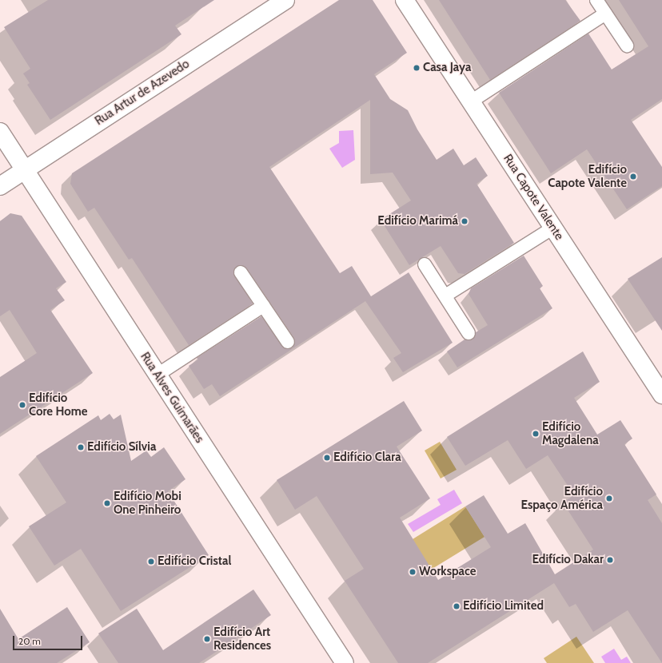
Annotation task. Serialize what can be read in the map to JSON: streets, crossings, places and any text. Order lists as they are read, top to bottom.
{
  "streets": {
    "street": ["Rua Artur de Azevedo", "Rua Capote Valente", "Rua Alves Guimarães"]
  },
  "crossings": [
    ["Rua Artur de Azevedo", "Rua Alves Guimarães"]
  ],
  "places": [
    "Casa Jaya",
    "Edifício Capote Valente",
    "Edifício Marimá",
    "Edifício Core Home",
    "Edifício Magdalena",
    "Edifício Sílvia",
    "Edifício Clara",
    "Edifício Espaço América",
    "Edifício Mobi One Pinheiro",
    "Edifício Dakar",
    "Edifício Cristal",
    "Workspace",
    "Edifício Limited",
    "Edifício Art Residences"
  ],
  "scale_bar": "20 m"
}
